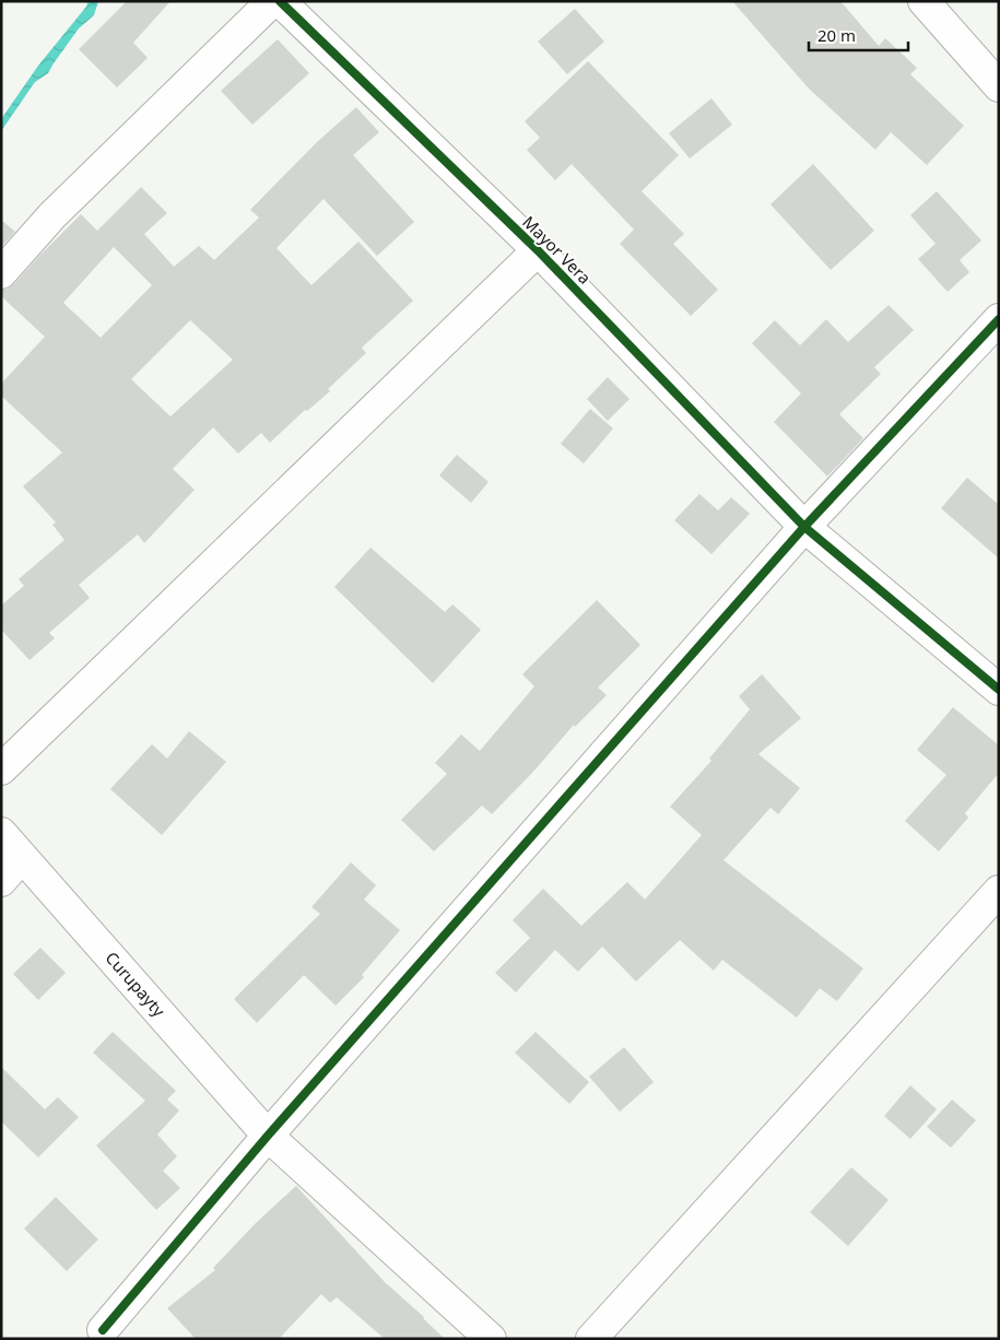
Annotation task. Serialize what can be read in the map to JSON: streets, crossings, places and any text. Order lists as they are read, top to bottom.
{
  "streets": {
    "street": ["Mayor Vera", "Curupayty"]
  },
  "scale_bar": "20 m"
}
